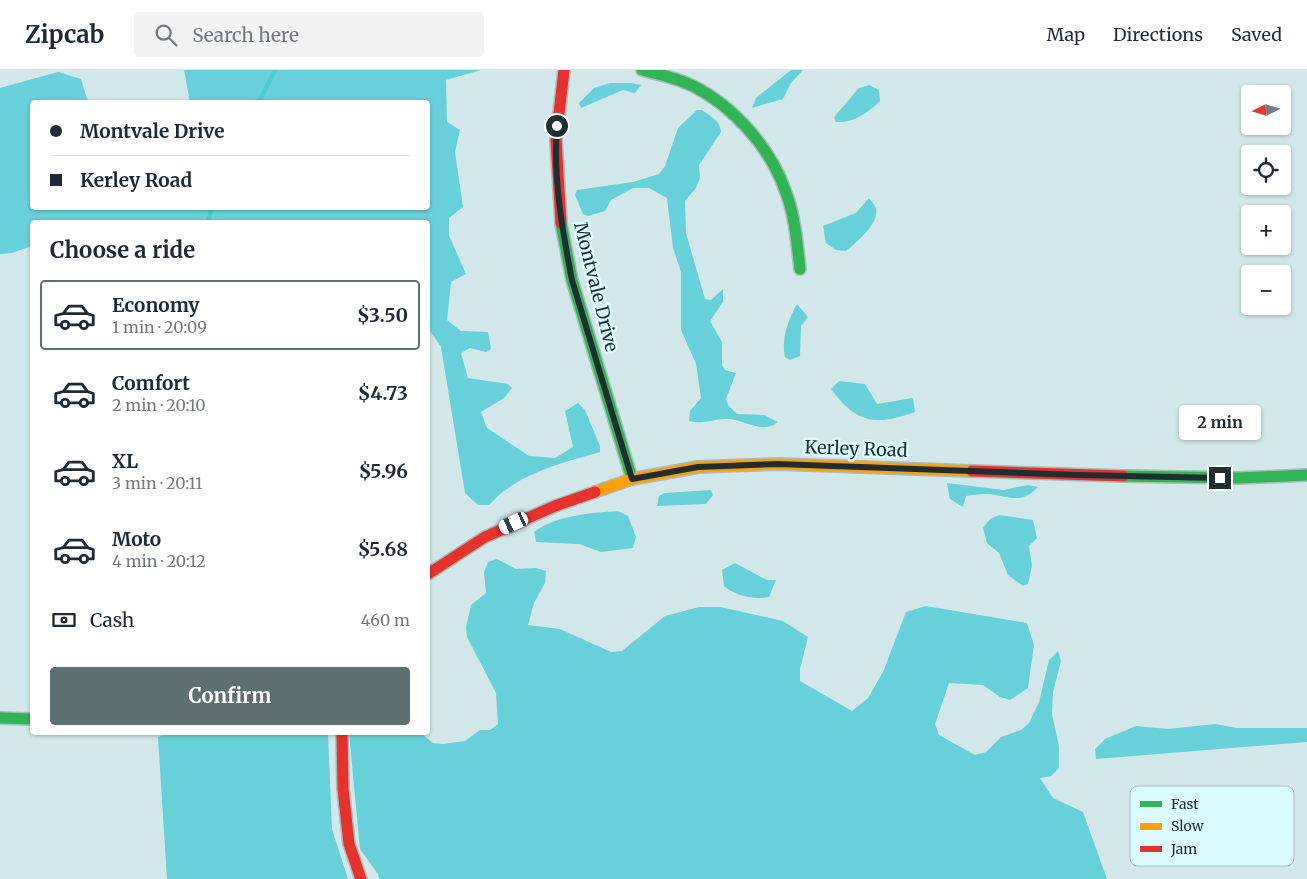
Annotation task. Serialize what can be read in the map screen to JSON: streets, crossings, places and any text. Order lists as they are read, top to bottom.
{
  "streets": {
    "street": ["Montvale Drive", "Kerley Road"]
  },
  "crossings": [
    ["Montvale Drive", "Kerley Road"]
  ],
  "legend": ["Fast", "Slow", "Jam"],
  "north": "left",
  "page": {
    "header": "Zipcab",
    "search": "Search here",
    "nav": ["Map", "Directions", "Saved"],
    "map_buttons": ["+", "−"],
    "banner": ["Montvale Drive", "Kerley Road"],
    "heading": "Choose a ride",
    "list": [
      {
        "name": "Economy",
        "note": "1 min · 20:09",
        "value": "$3.50"
      },
      {
        "name": "Comfort",
        "note": "2 min · 20:10",
        "value": "$4.73"
      },
      {
        "name": "XL",
        "note": "3 min · 20:11",
        "value": "$5.96"
      },
      {
        "name": "Moto",
        "note": "4 min · 20:12",
        "value": "$5.68"
      }
    ],
    "bubble": "2 min",
    "pay": ["Cash", "460 m"],
    "buttons": "Confirm"
  }
}
